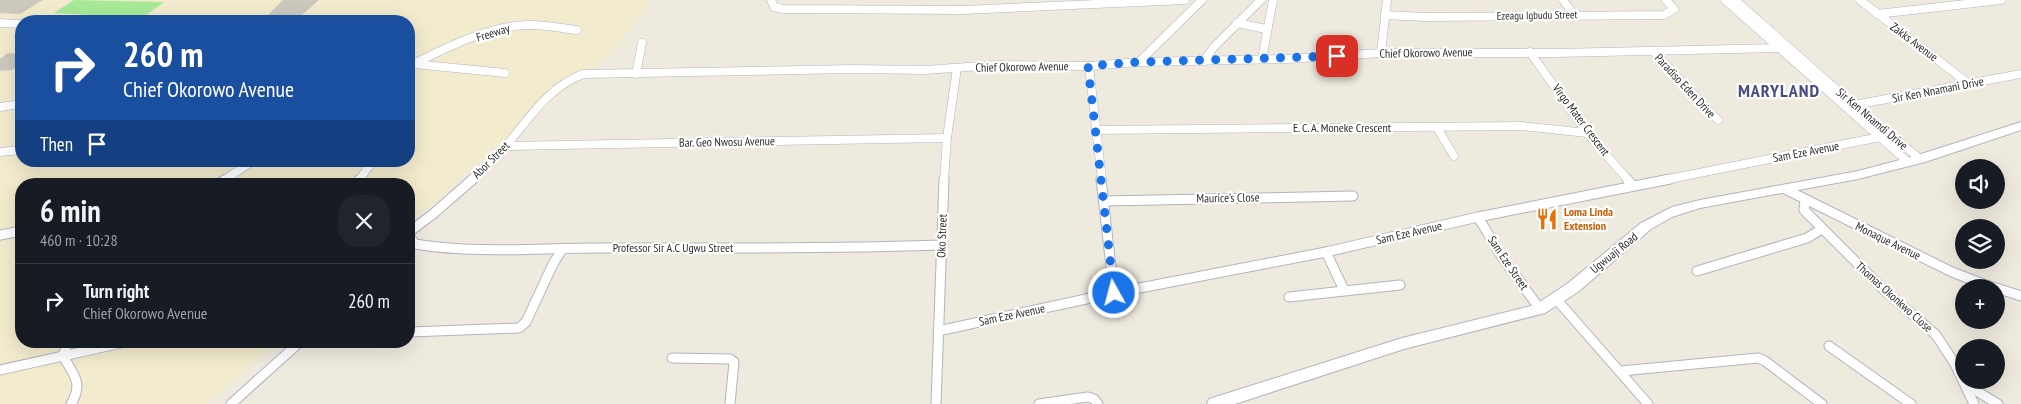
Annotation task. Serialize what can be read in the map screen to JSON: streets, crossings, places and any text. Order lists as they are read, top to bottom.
{
  "streets": {
    "main road": ["Ugwuaji Road"],
    "street": [
      "Ezeagu Igbudu Street",
      "Freeway",
      "Zakks Avenue",
      "Chief Okorowo Avenue",
      "Paradiso Eden Drive",
      "Sir Ken Nnamani Drive",
      "Sir Ken Nnamdi Drive",
      "Virgo Mater Crescent",
      "E. C. A. Moneke Crescent",
      "Bar. Geo Nwosu Avenue",
      "Sam Eze Avenue",
      "Abor Street",
      "Maurice's Close",
      "Oko Street",
      "Monaque Avenue",
      "Professor Sir A.C Ugwu Street",
      "Sam Eze Street",
      "Thomas Okonkwo Close"
    ]
  },
  "crossings": [
    ["Zakks Avenue", "Sir Ken Nnamani Drive"],
    ["Chief Okorowo Avenue", "Paradiso Eden Drive"],
    ["Chief Okorowo Avenue", "Sir Ken Nnamdi Drive"],
    ["Chief Okorowo Avenue", "Virgo Mater Crescent"],
    ["Chief Okorowo Avenue", "Abor Street"],
    ["Chief Okorowo Avenue", "Oko Street"],
    ["Sir Ken Nnamani Drive", "Sir Ken Nnamdi Drive"],
    ["Sir Ken Nnamdi Drive", "Sam Eze Avenue"],
    ["Sir Ken Nnamdi Drive", "Ugwuaji Road"],
    ["Virgo Mater Crescent", "E. C. A. Moneke Crescent"],
    ["Virgo Mater Crescent", "Sam Eze Avenue"],
    ["Bar. Geo Nwosu Avenue", "Abor Street"],
    ["Bar. Geo Nwosu Avenue", "Oko Street"],
    ["Sam Eze Avenue", "Oko Street"],
    ["Sam Eze Avenue", "Sam Eze Street"],
    ["Oko Street", "Professor Sir A.C Ugwu Street"],
    ["Monaque Avenue", "Ugwuaji Road"],
    ["Monaque Avenue", "Thomas Okonkwo Close"],
    ["Ugwuaji Road", "Sam Eze Street"]
  ],
  "districts": ["MARYLAND"],
  "places": {
    "restaurant": ["Loma Linda Extension"]
  },
  "page": {
    "turn": ["260 m", "Chief Okorowo Avenue"],
    "then": "Then",
    "map_buttons": ["+", "−"],
    "heading": ["6 min", "460 m · 10:28"],
    "list": [
      {
        "name": "Turn right",
        "note": "Chief Okorowo Avenue",
        "value": "260 m"
      }
    ]
  }
}
